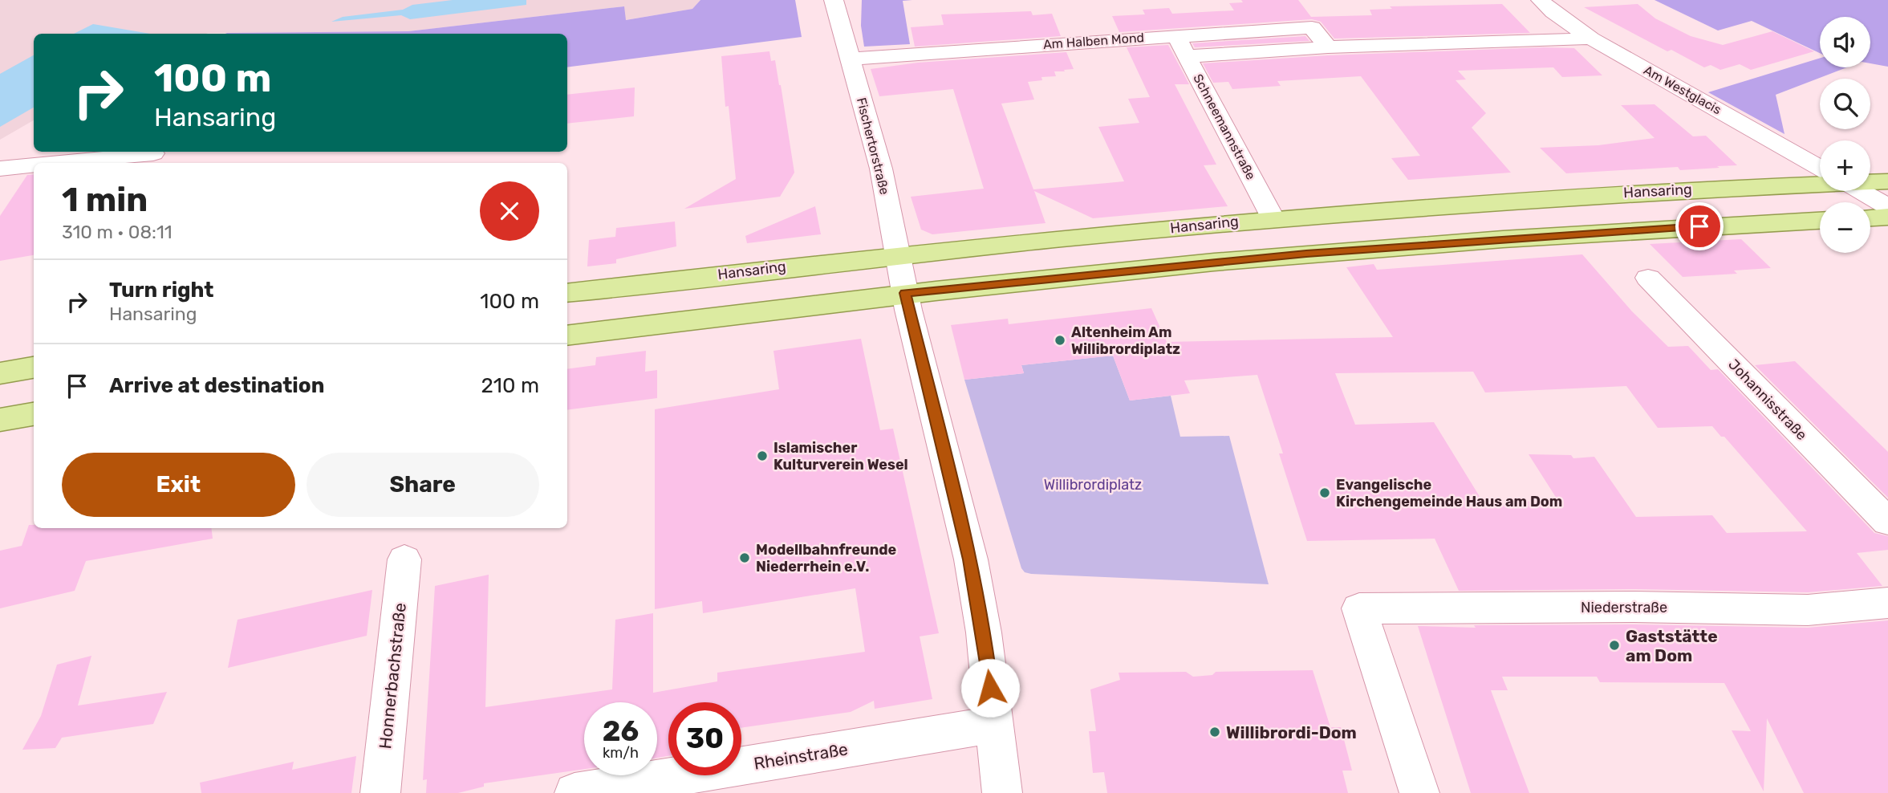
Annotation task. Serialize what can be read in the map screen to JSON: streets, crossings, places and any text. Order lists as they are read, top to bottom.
{
  "streets": {
    "main road": ["Hansaring"],
    "street": [
      "Am Halben Mond",
      "Am Westglacis",
      "Schneemannstraße",
      "Fischertorstraße",
      "Johannisstraße",
      "Niederstraße",
      "Honnerbachstraße",
      "Rheinstraße"
    ]
  },
  "crossings": [
    ["Am Halben Mond", "Schneemannstraße"],
    ["Am Halben Mond", "Fischertorstraße"],
    ["Schneemannstraße", "Hansaring"],
    ["Fischertorstraße", "Hansaring"],
    ["Fischertorstraße", "Rheinstraße"]
  ],
  "parks": ["Willibrordiplatz"],
  "places": [
    "Altenheim Am Willibrordiplatz",
    "Islamischer Kulturverein Wesel",
    "Evangelische Kirchengemeinde Haus am Dom",
    "Modellbahnfreunde Niederrhein e.V.",
    "Gaststätte am Dom",
    "Willibrordi-Dom"
  ],
  "page": {
    "map_buttons": ["+", "−"],
    "turn": ["100 m", "Hansaring"],
    "heading": ["1 min", "310 m · 08:11"],
    "list": [
      {
        "name": "Turn right",
        "note": "Hansaring",
        "value": "100 m"
      },
      {
        "name": "Arrive at destination",
        "value": "210 m"
      }
    ],
    "buttons": ["Exit", "Share"],
    "speed": "26 km/h",
    "limit": "30"
  }
}
